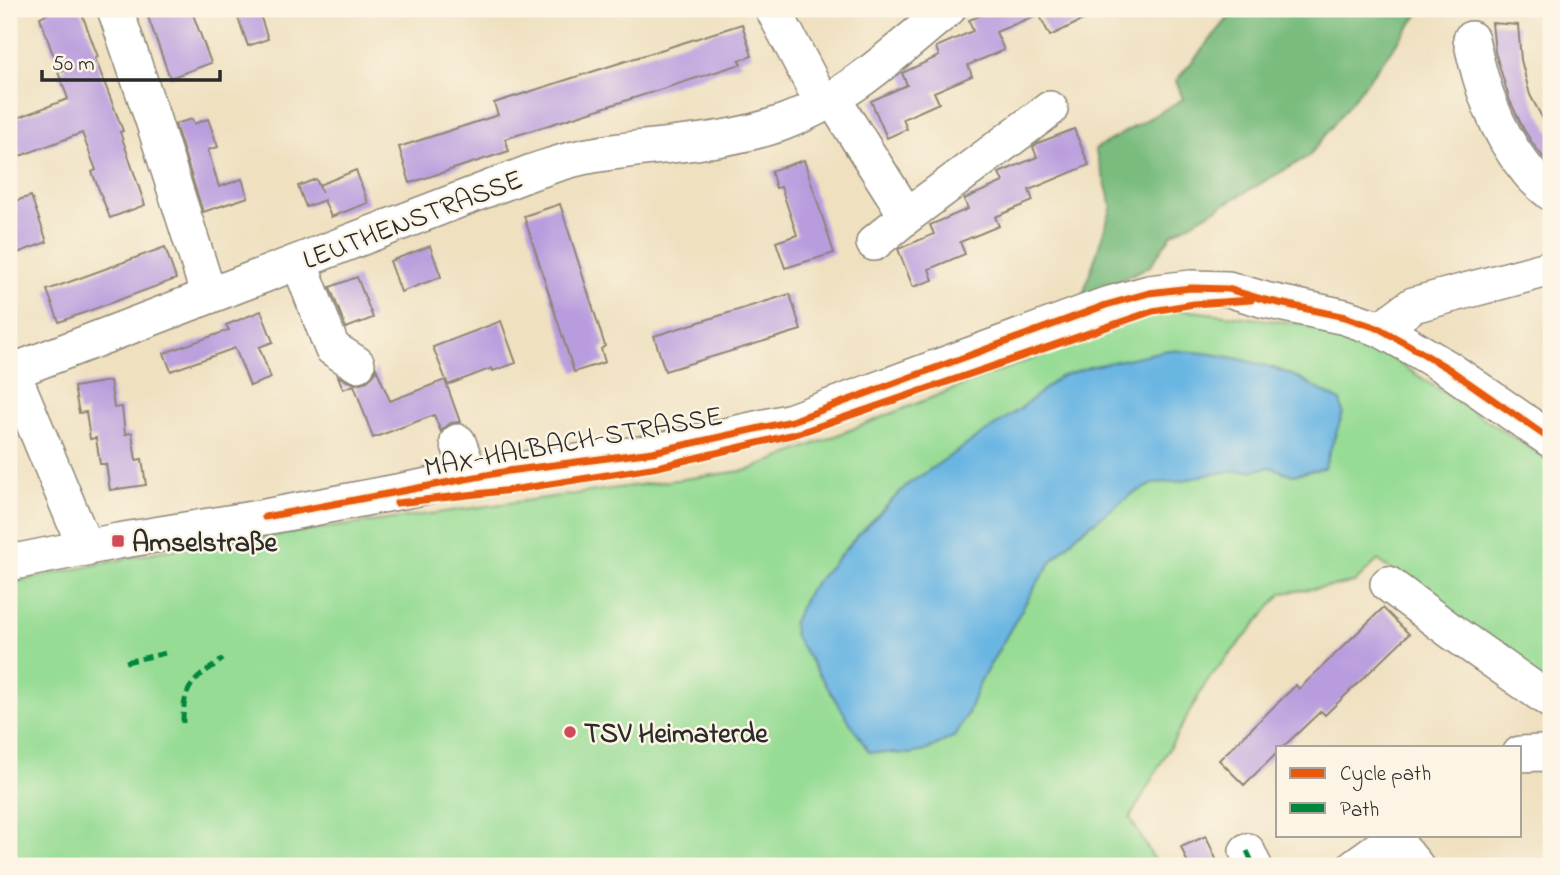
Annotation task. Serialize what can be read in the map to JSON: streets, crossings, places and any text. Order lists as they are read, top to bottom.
{
  "streets": {
    "street": ["LEUTHENSTRASSE", "MAX-HALBACH-STRASSE"]
  },
  "places": {
    "transit": ["Amselstraße"],
    "other": ["TSV Heimaterde"]
  },
  "legend": ["Cycle path", "Path"],
  "scale_bar": "50 m"
}
